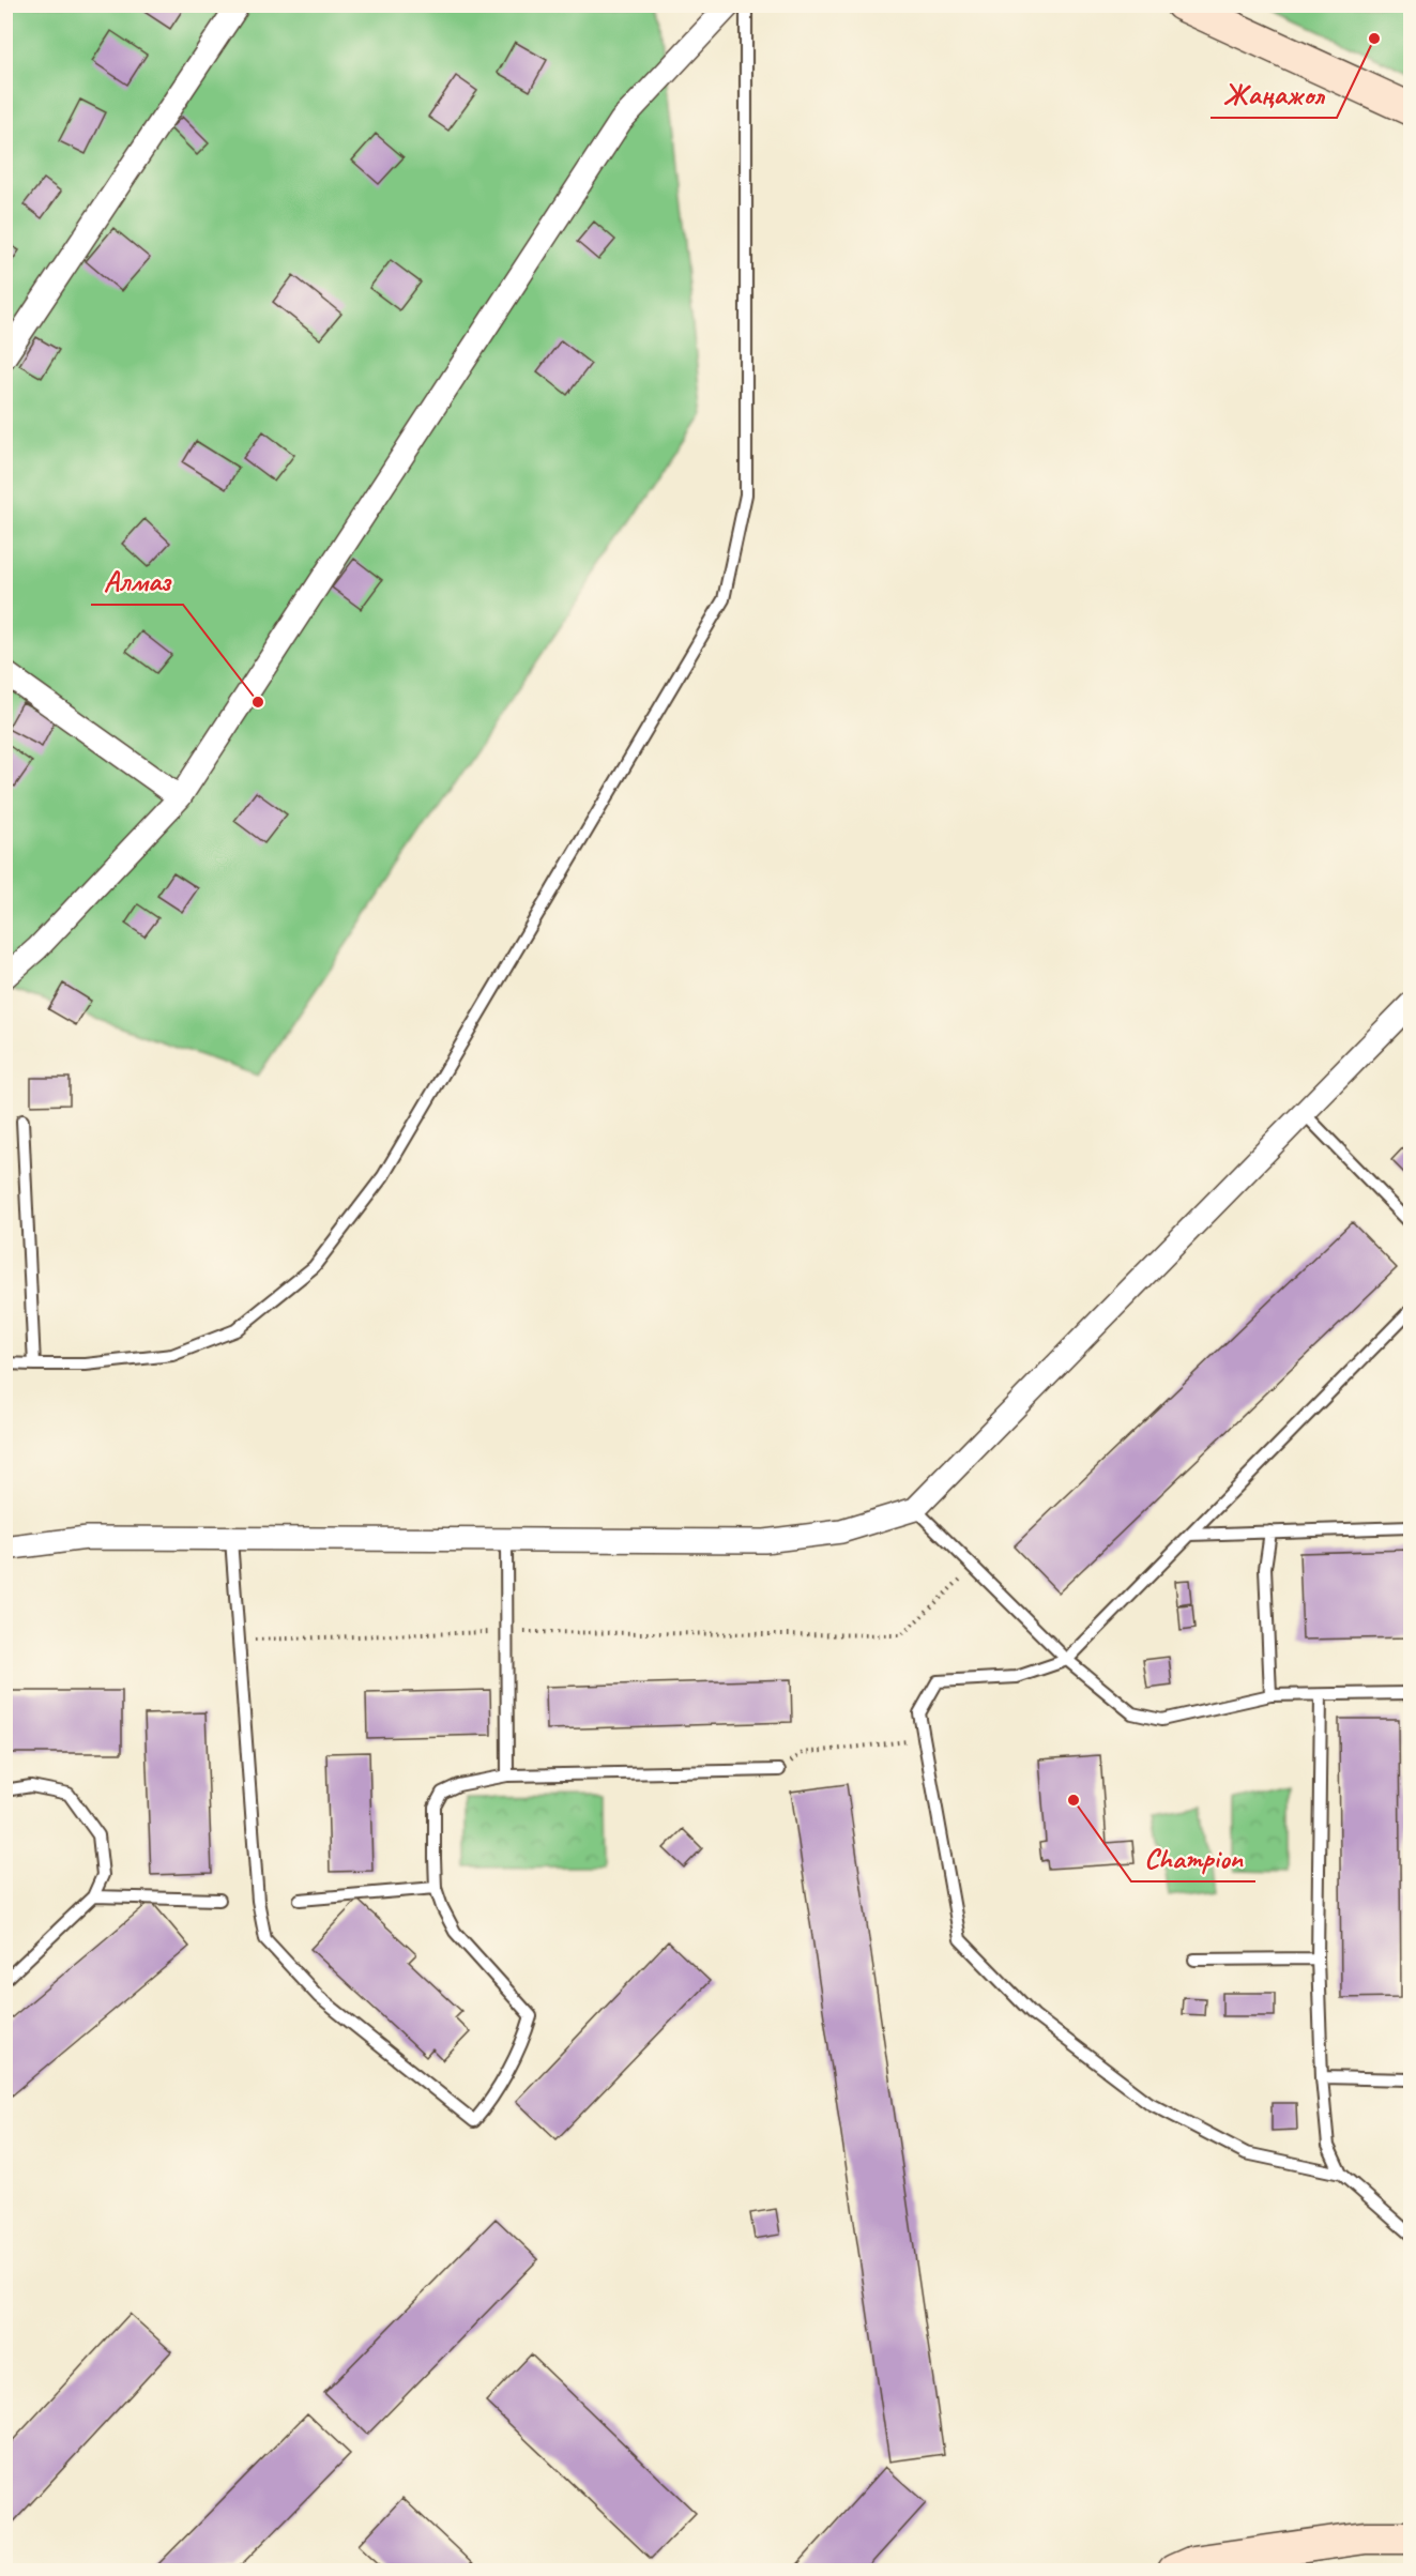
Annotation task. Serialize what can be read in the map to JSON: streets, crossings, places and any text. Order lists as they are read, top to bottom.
{
  "places": ["Жаңажол", "Алмаз", "Champion"]
}
